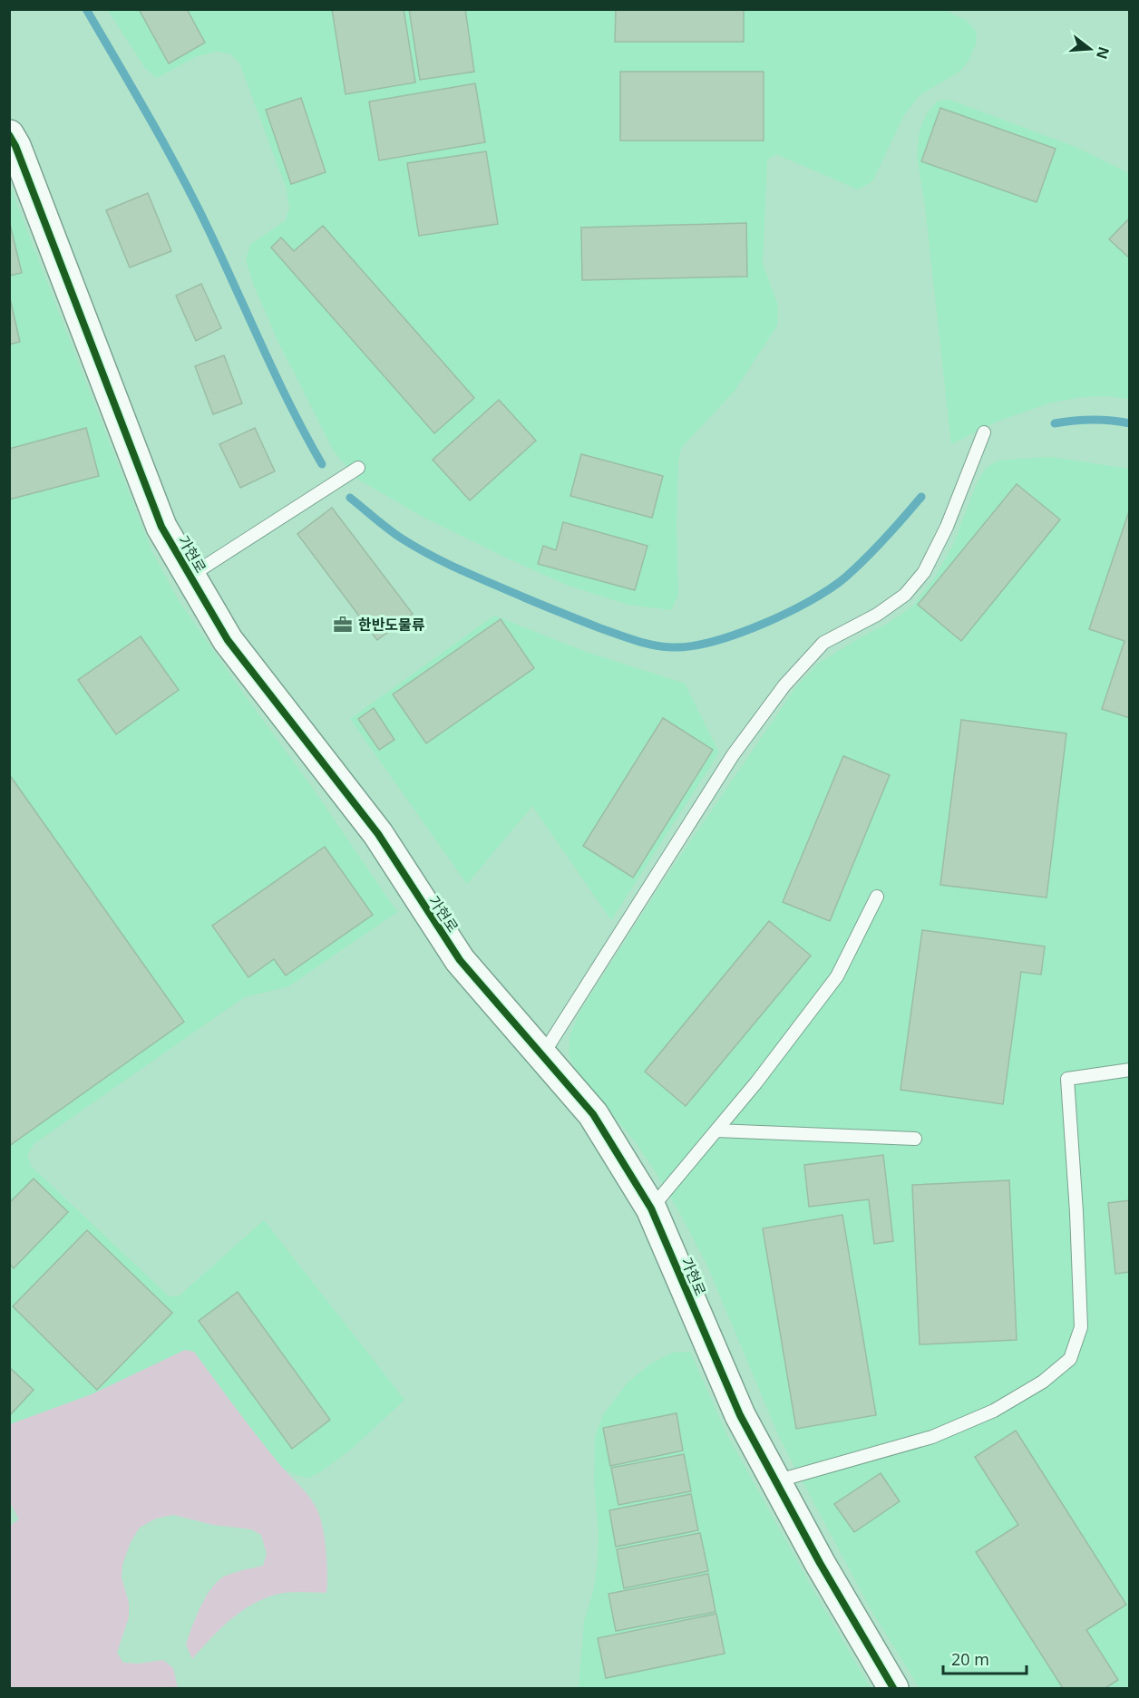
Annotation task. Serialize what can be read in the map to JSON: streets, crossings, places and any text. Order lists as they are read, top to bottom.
{
  "streets": {
    "street": ["가현로"]
  },
  "places": {
    "office": ["한반도물류"]
  },
  "scale_bar": "20 m",
  "north": "right"
}
